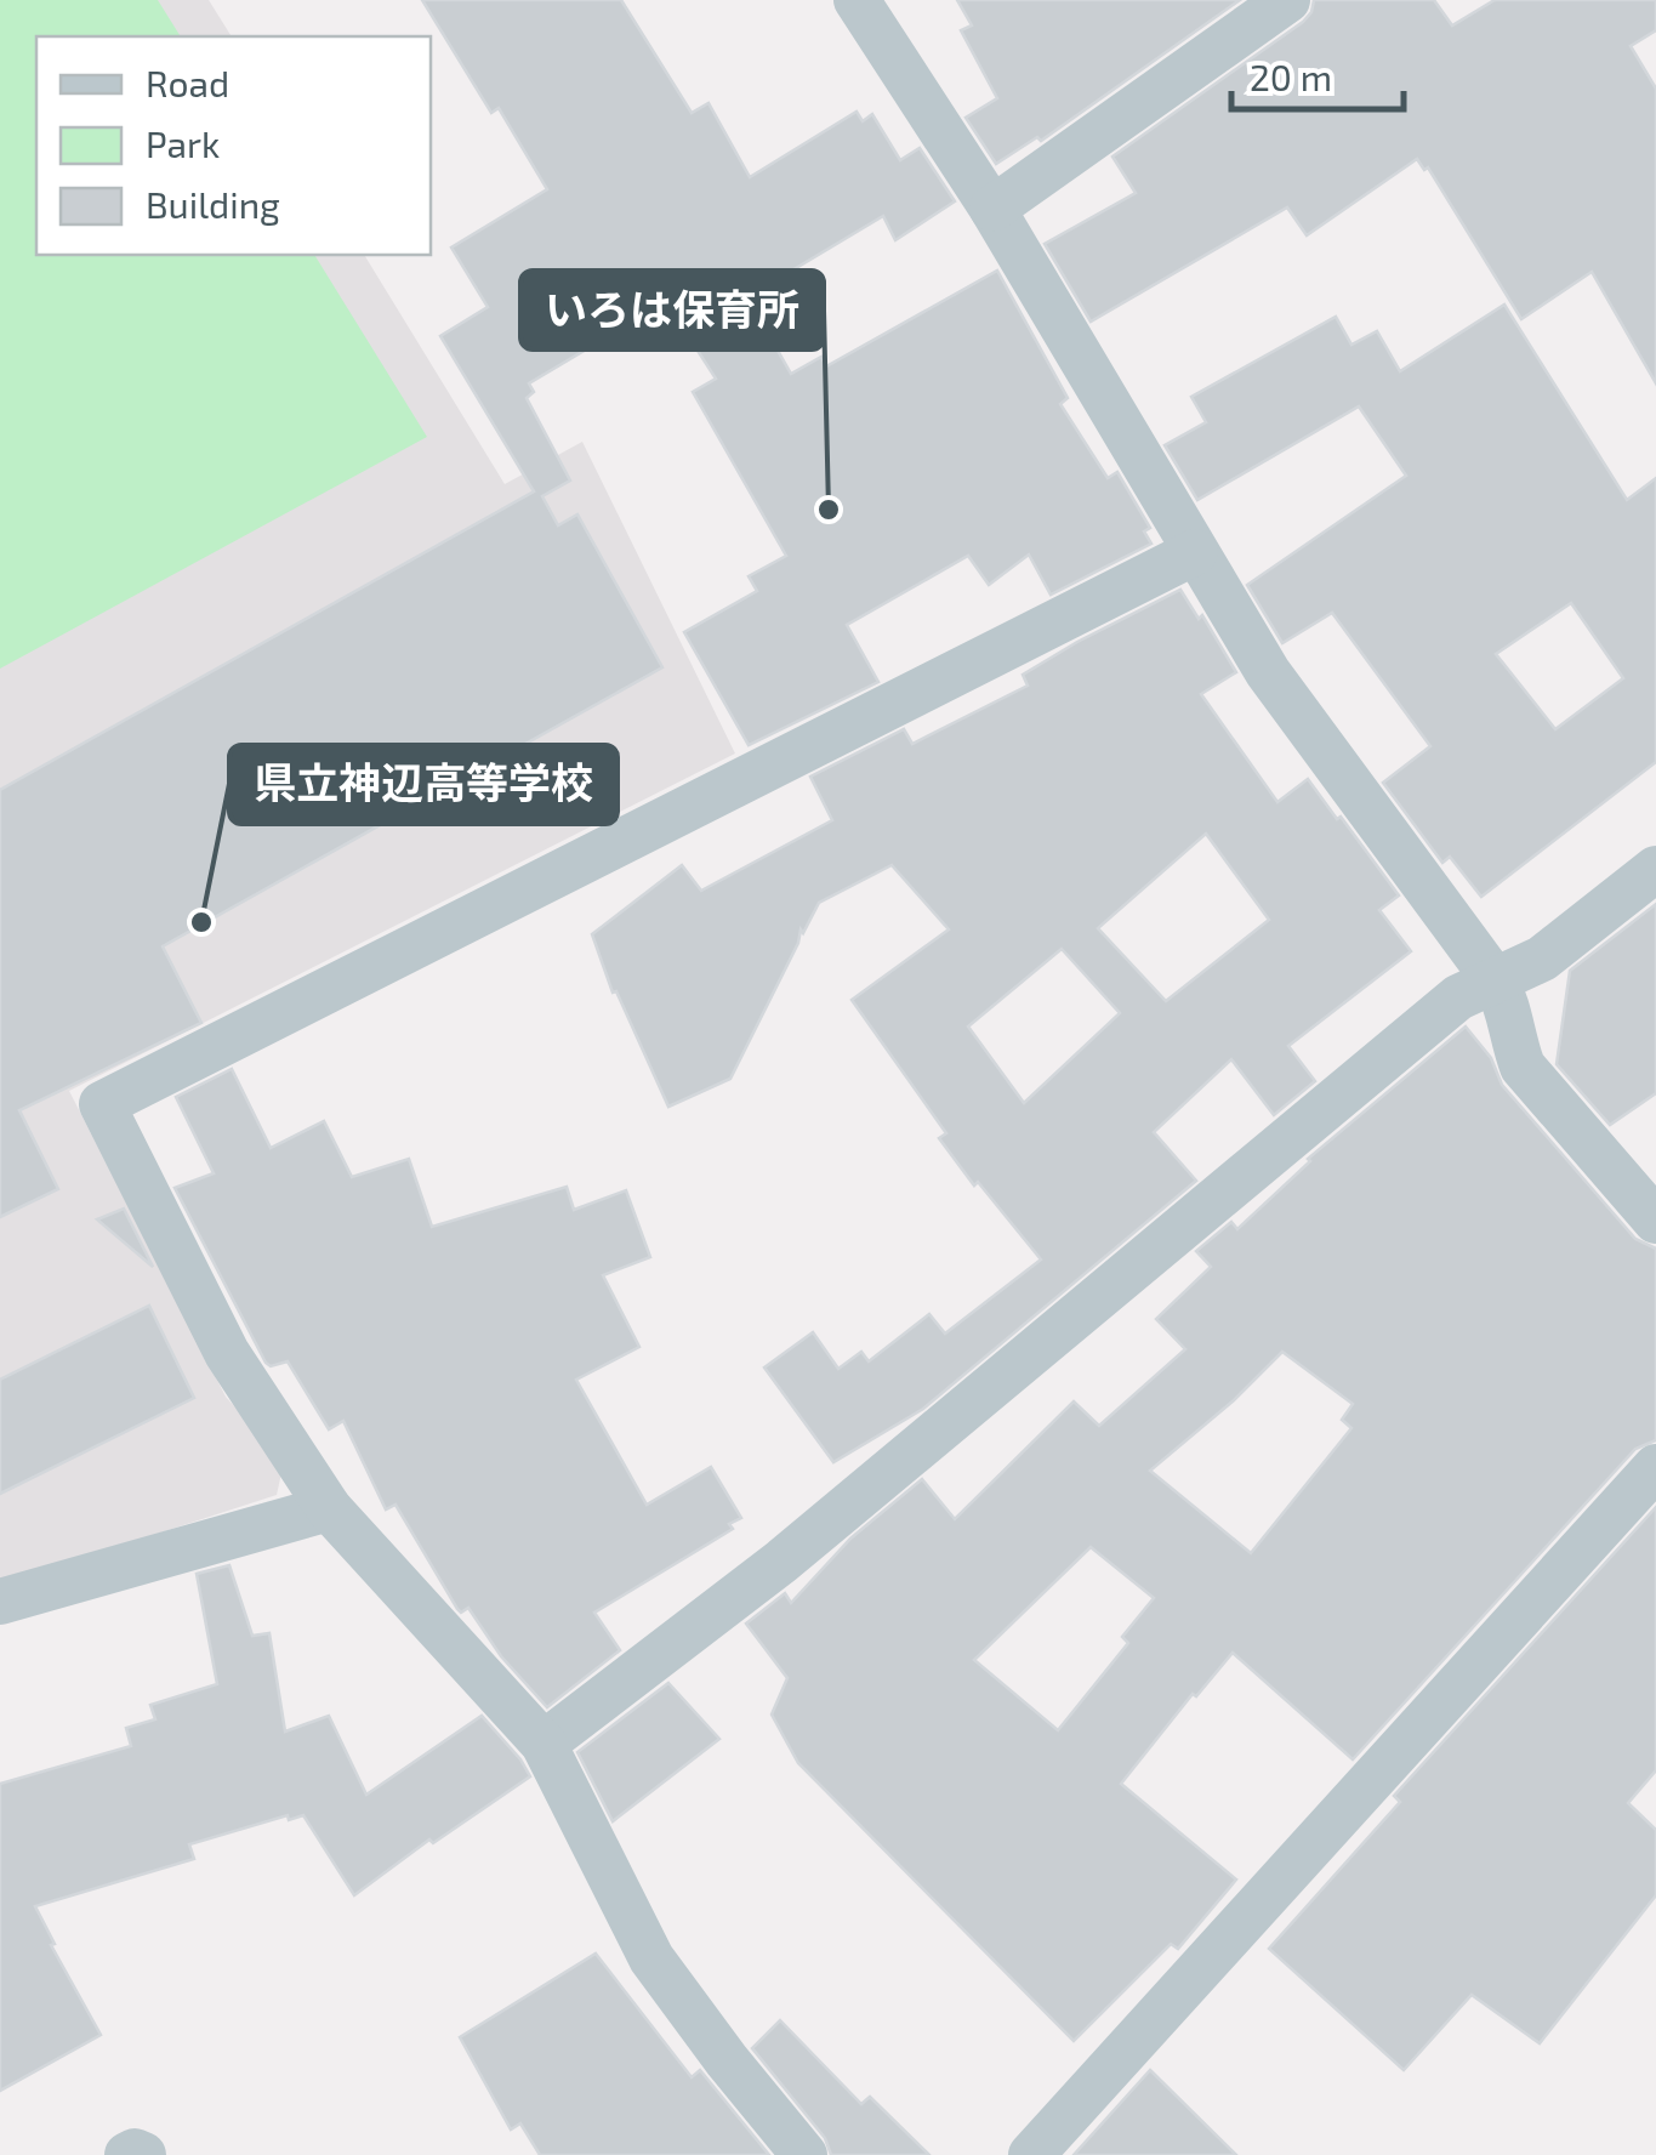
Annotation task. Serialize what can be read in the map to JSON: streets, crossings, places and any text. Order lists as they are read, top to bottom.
{
  "places": ["いろは保育所", "県立神辺高等学校"],
  "legend": ["Road", "Park", "Building"],
  "scale_bar": "20 m"
}
